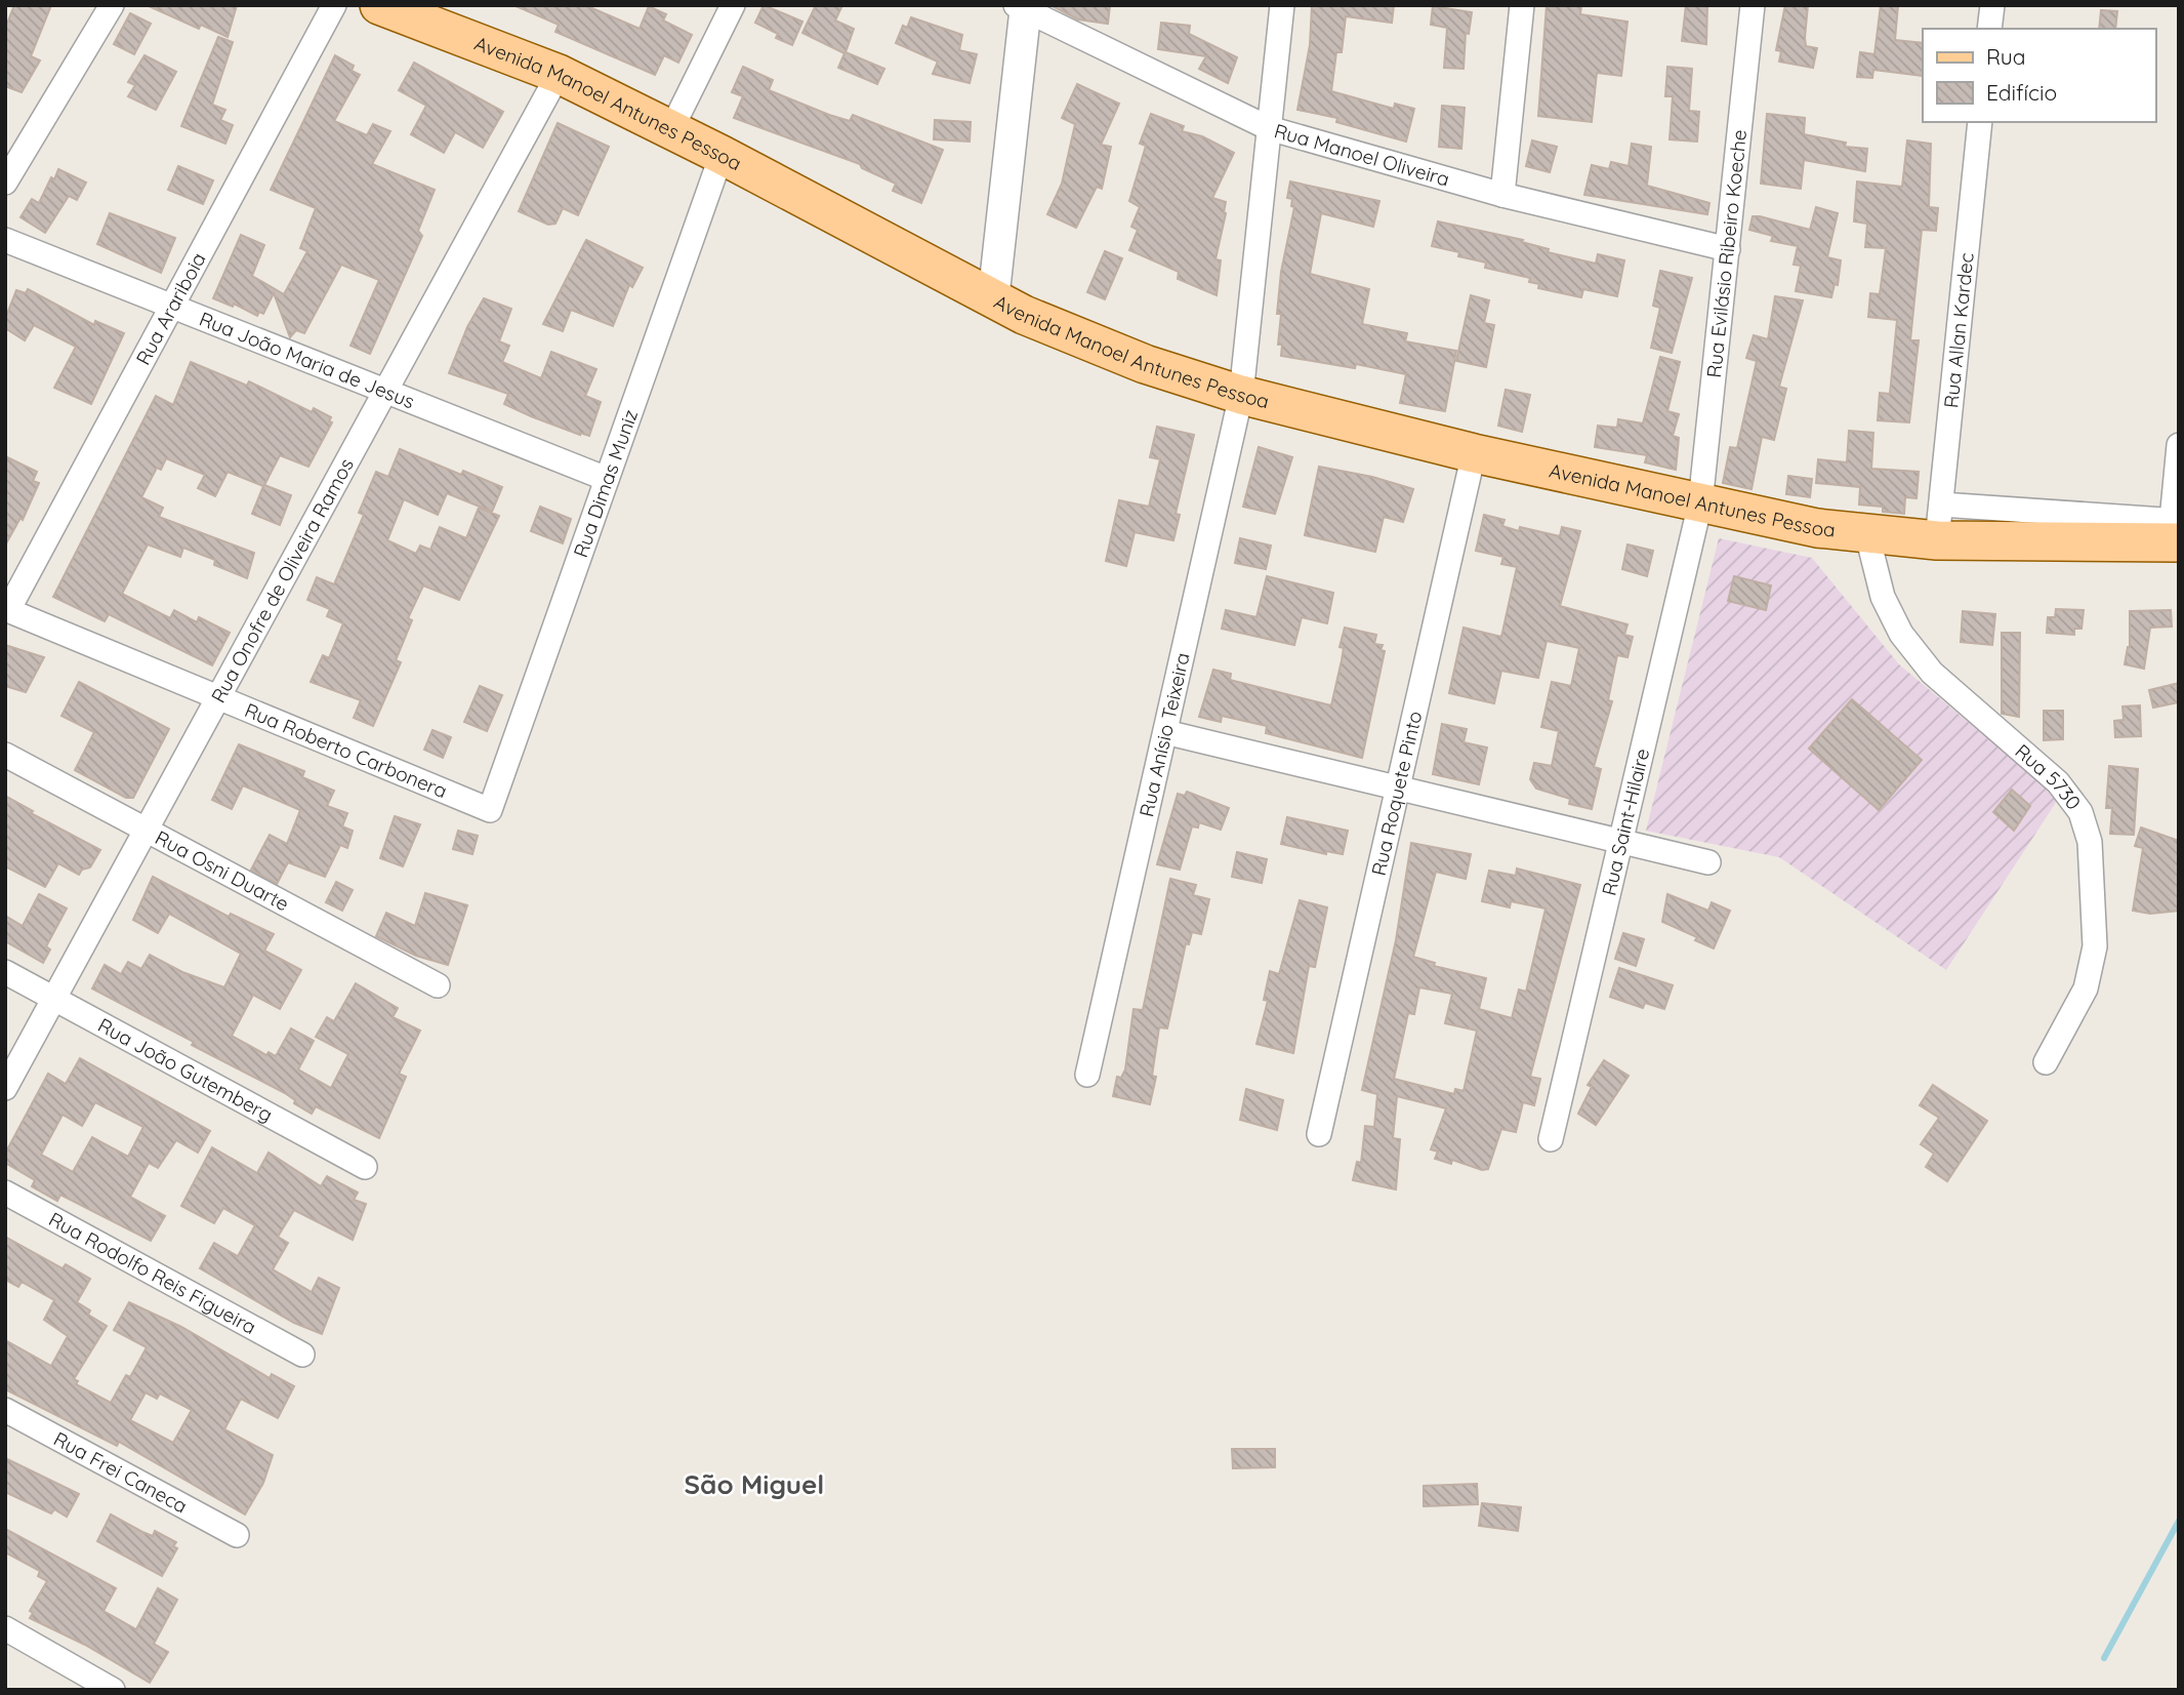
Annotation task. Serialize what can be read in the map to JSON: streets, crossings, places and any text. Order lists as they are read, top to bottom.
{
  "streets": {
    "main road": ["Avenida Manoel Antunes Pessoa"],
    "street": [
      "Rua Manoel Oliveira",
      "Rua Evilásio Ribeiro Koeche",
      "Rua Arariboia",
      "Rua Allan Kardec",
      "Rua João Maria de Jesus",
      "Rua Dimas Muniz",
      "Rua Onofre de Oliveira Ramos",
      "Rua Anísio Teixeira",
      "Rua Roberto Carbonera",
      "Rua 5730",
      "Rua Roquete Pinto",
      "Rua Saint-Hilaire",
      "Rua Osni Duarte",
      "Rua João Gutemberg",
      "Rua Rodolfo Reis Figueira",
      "Rua Frei Caneca"
    ]
  },
  "crossings": [
    ["Avenida Manoel Antunes Pessoa", "Rua Evilásio Ribeiro Koeche"],
    ["Avenida Manoel Antunes Pessoa", "Rua Allan Kardec"],
    ["Avenida Manoel Antunes Pessoa", "Rua Dimas Muniz"],
    ["Avenida Manoel Antunes Pessoa", "Rua Onofre de Oliveira Ramos"],
    ["Avenida Manoel Antunes Pessoa", "Rua Anísio Teixeira"],
    ["Avenida Manoel Antunes Pessoa", "Rua 5730"],
    ["Avenida Manoel Antunes Pessoa", "Rua Roquete Pinto"],
    ["Avenida Manoel Antunes Pessoa", "Rua Saint-Hilaire"],
    ["Rua Manoel Oliveira", "Rua Evilásio Ribeiro Koeche"],
    ["Rua Manoel Oliveira", "Rua Anísio Teixeira"],
    ["Rua Evilásio Ribeiro Koeche", "Rua Saint-Hilaire"],
    ["Rua Arariboia", "Rua João Maria de Jesus"],
    ["Rua Arariboia", "Rua Roberto Carbonera"],
    ["Rua João Maria de Jesus", "Rua Dimas Muniz"],
    ["Rua João Maria de Jesus", "Rua Onofre de Oliveira Ramos"],
    ["Rua Dimas Muniz", "Rua Roberto Carbonera"],
    ["Rua Onofre de Oliveira Ramos", "Rua Roberto Carbonera"],
    ["Rua Onofre de Oliveira Ramos", "Rua Osni Duarte"],
    ["Rua Onofre de Oliveira Ramos", "Rua João Gutemberg"]
  ],
  "districts": ["São Miguel"],
  "legend": ["Rua", "Edifício"]
}
